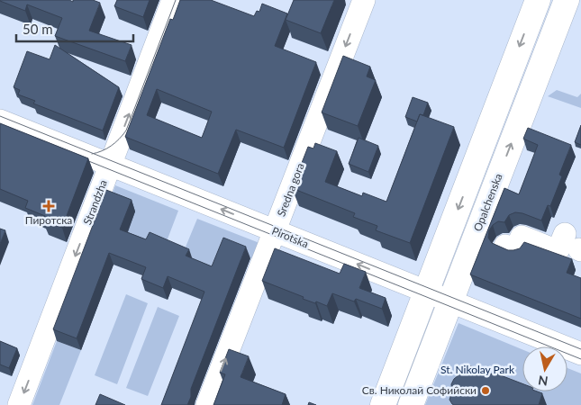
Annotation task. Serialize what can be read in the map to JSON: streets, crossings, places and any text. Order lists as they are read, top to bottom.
{
  "streets": {
    "main road": ["Opalchenska"],
    "street": ["Sredna gora", "Strandzha", "Pirotska"]
  },
  "crossings": [
    ["Sredna gora", "Pirotska"],
    ["Strandzha", "Pirotska"],
    ["Opalchenska", "Pirotska"]
  ],
  "one_way": ["Pirotska"],
  "parks": ["St. Nikolay Park"],
  "places": {
    "health": ["Пиротска"],
    "other": ["Св. Николай Софийски"]
  },
  "scale_bar": "50 m",
  "north": "bottom"
}
